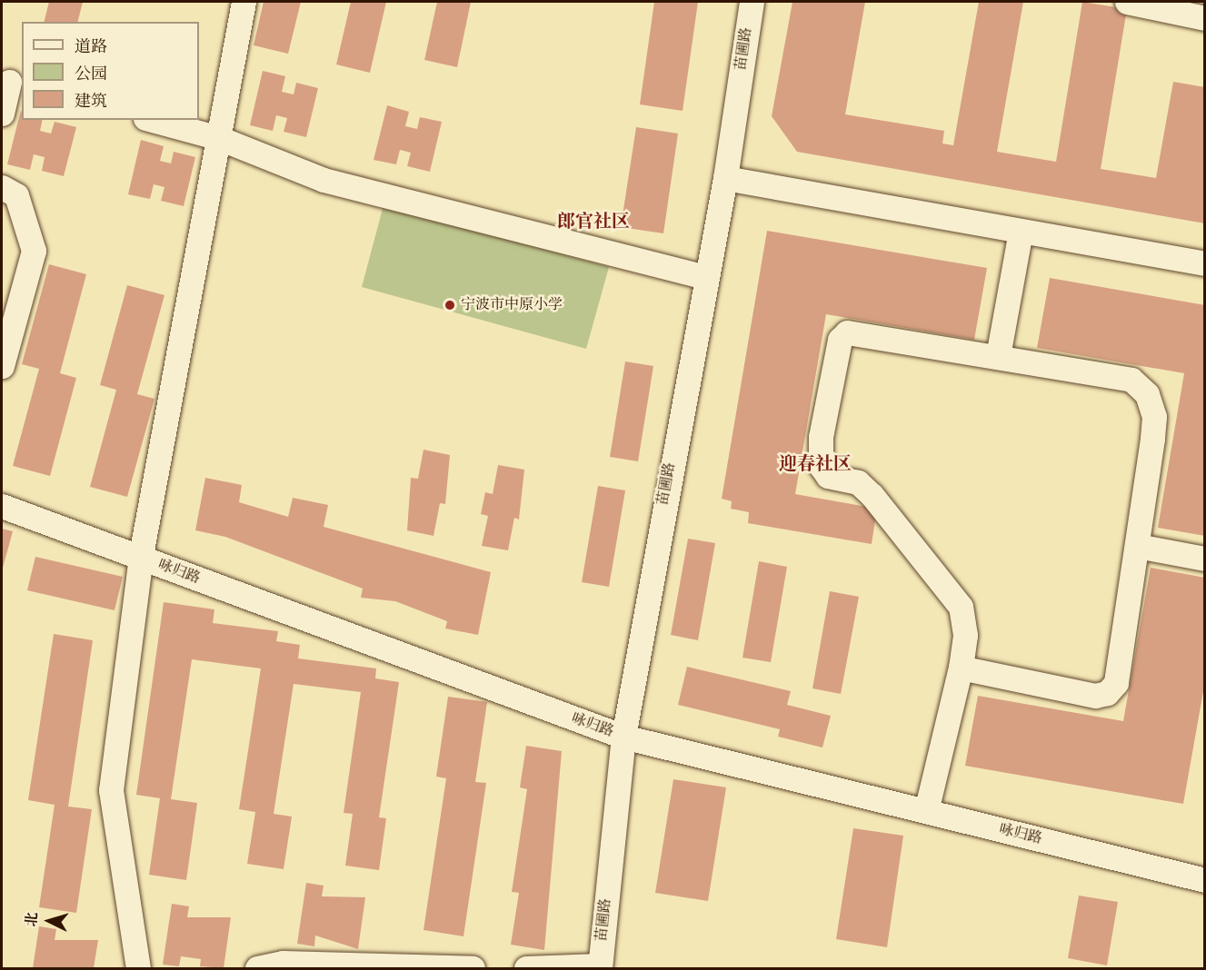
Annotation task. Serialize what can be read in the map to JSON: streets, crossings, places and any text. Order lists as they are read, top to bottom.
{
  "streets": {
    "street": ["苗圃路", "咏归路"]
  },
  "crossings": [
    ["苗圃路", "咏归路"]
  ],
  "districts": ["郎官社区", "迎春社区"],
  "places": ["宁波市中原小学"],
  "legend": ["道路", "公园", "建筑"],
  "north": "left"
}
